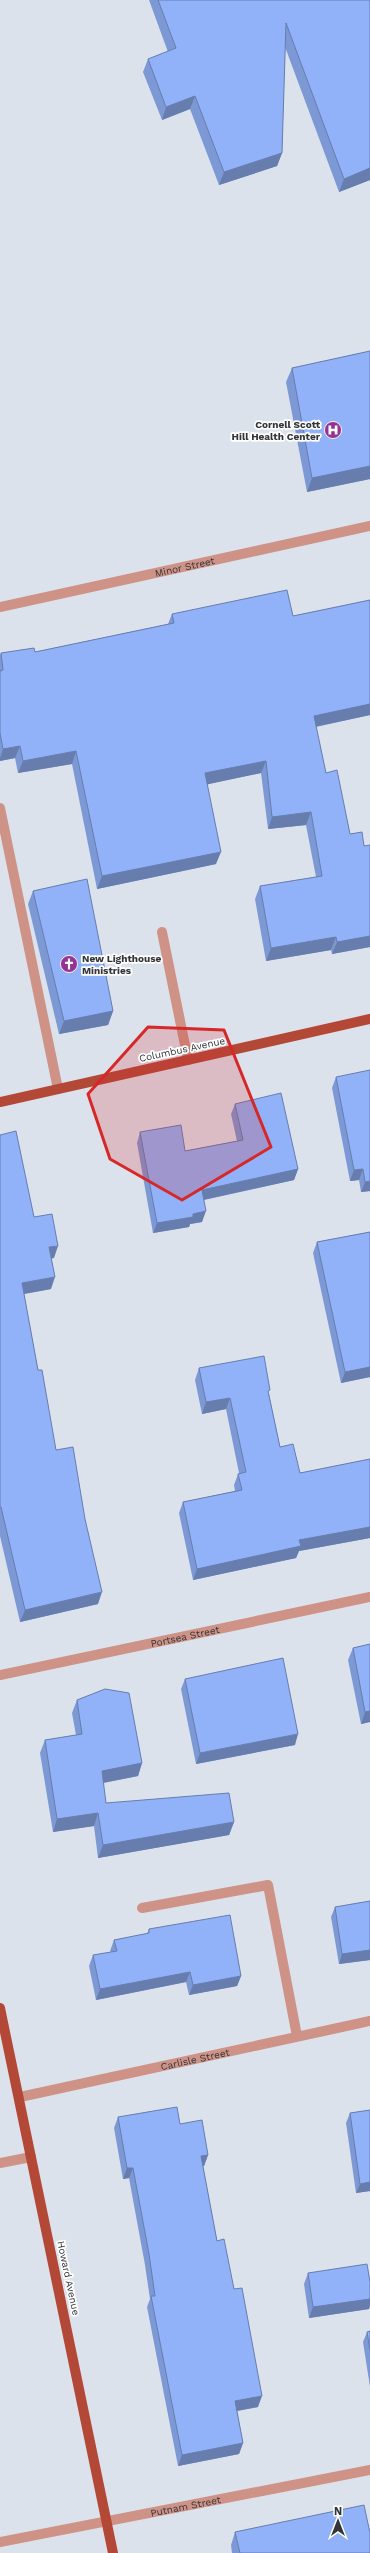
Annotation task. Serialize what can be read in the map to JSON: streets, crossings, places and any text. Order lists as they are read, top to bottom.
{
  "streets": {
    "main road": ["Columbus Avenue", "Howard Avenue"],
    "street": [
      "Minor Street",
      "Portsea Street",
      "Carlisle Street",
      "Putnam Street"
    ]
  },
  "crossings": [
    ["Carlisle Street", "Howard Avenue"],
    ["Howard Avenue", "Putnam Street"]
  ],
  "places": {
    "hospital": ["Cornell Scott Hill Health Center"],
    "church": ["New Lighthouse Ministries"]
  },
  "north": "top"
}
